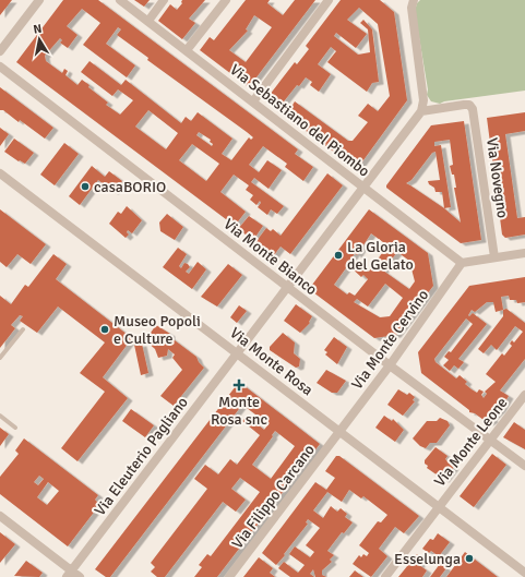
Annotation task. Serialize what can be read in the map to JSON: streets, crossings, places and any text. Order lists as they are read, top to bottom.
{
  "streets": {
    "street": [
      "Via Sebastiano del Piombo",
      "Via Novegno",
      "Via Monte Bianco",
      "Via Monte Cervino",
      "Via Monte Rosa",
      "Via Monte Leone",
      "Via Eleuterio Pagliano",
      "Via Filippo Carcano"
    ]
  },
  "crossings": [
    ["Via Sebastiano del Piombo", "Via Monte Cervino"],
    ["Via Sebastiano del Piombo", "Via Eleuterio Pagliano"],
    ["Via Novegno", "Via Eleuterio Pagliano"],
    ["Via Monte Bianco", "Via Monte Cervino"],
    ["Via Monte Bianco", "Via Monte Leone"],
    ["Via Monte Bianco", "Via Eleuterio Pagliano"],
    ["Via Monte Cervino", "Via Monte Rosa"],
    ["Via Monte Cervino", "Via Filippo Carcano"],
    ["Via Monte Rosa", "Via Monte Leone"],
    ["Via Monte Rosa", "Via Eleuterio Pagliano"],
    ["Via Monte Rosa", "Via Filippo Carcano"]
  ],
  "places": {
    "other": [
      "casaBORIO",
      "La Gloria del Gelato",
      "Museo Popoli e Culture",
      "Esselunga"
    ],
    "health": ["Monte Rosa snc"]
  },
  "north": "top"
}
